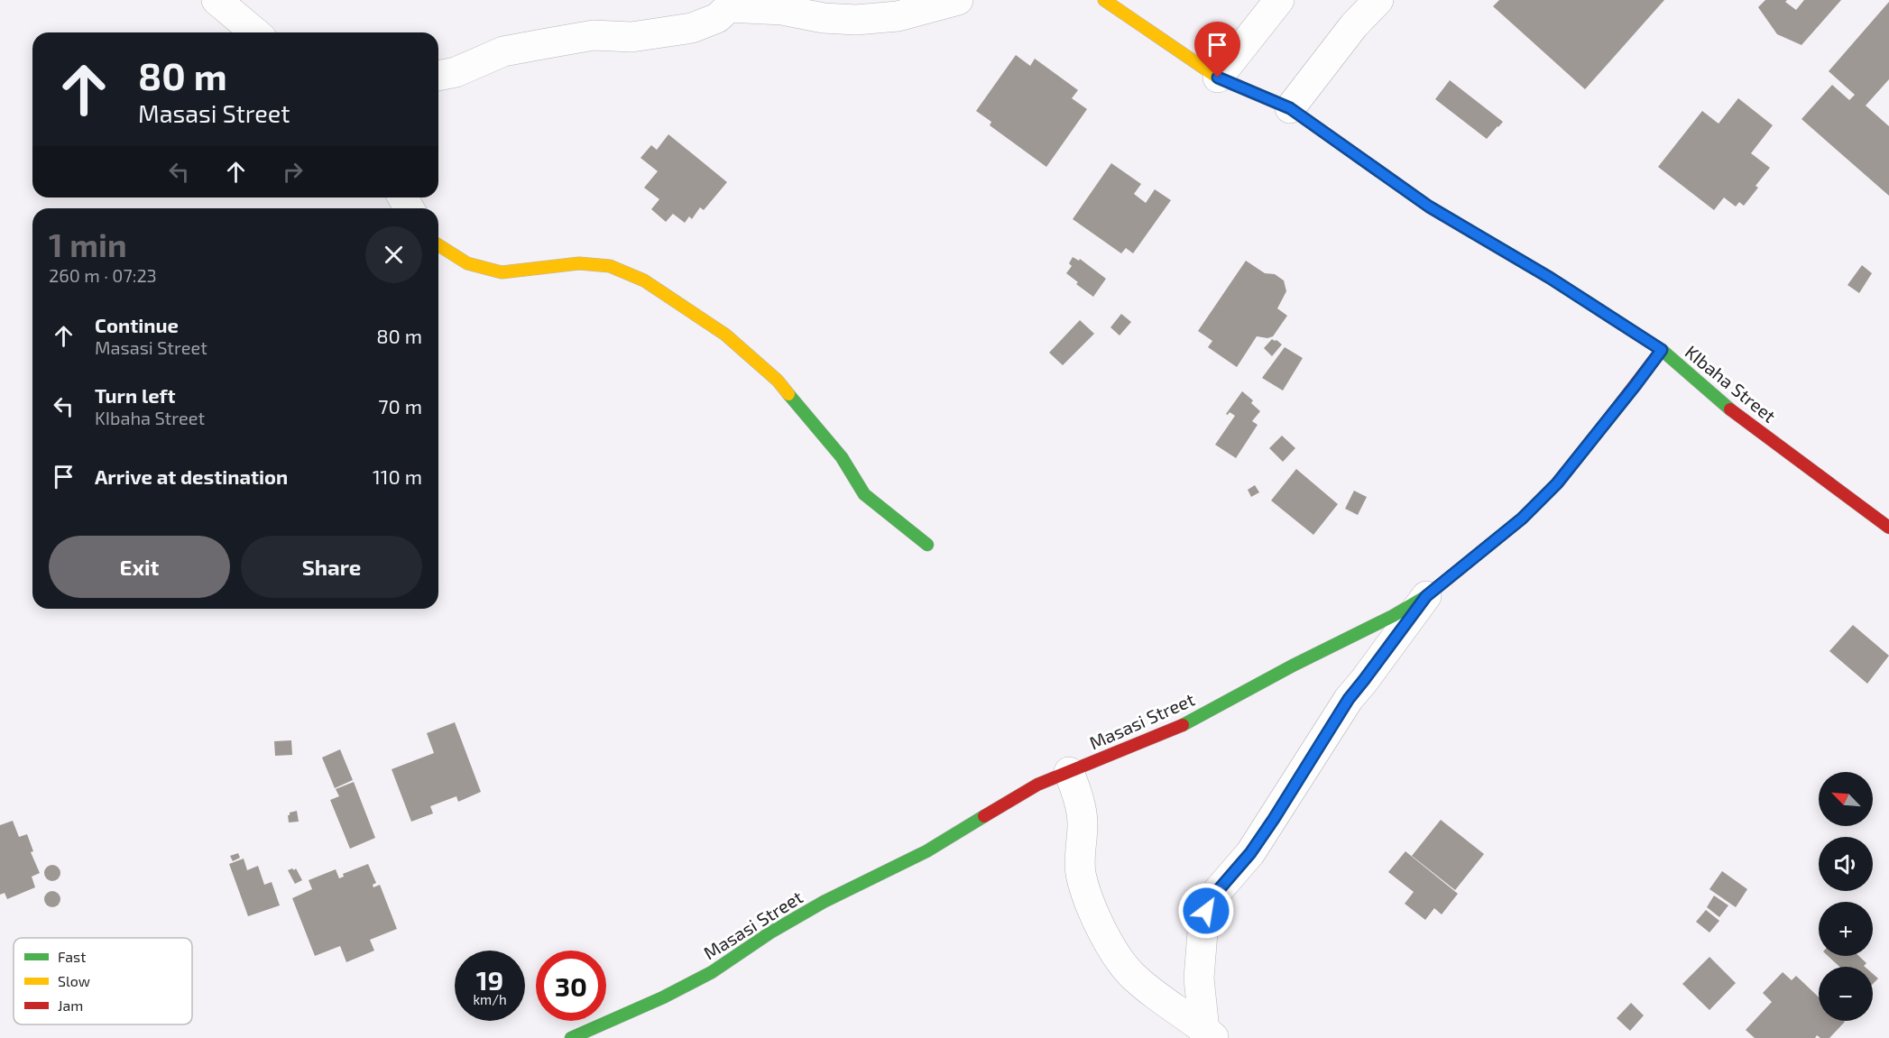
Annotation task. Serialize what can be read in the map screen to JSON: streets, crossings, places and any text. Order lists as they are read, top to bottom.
{
  "streets": {
    "street": ["KIbaha Street", "Masasi Street"]
  },
  "crossings": [
    ["KIbaha Street", "Masasi Street"]
  ],
  "legend": ["Fast", "Slow", "Jam"],
  "north": "top left",
  "page": {
    "turn": ["80 m", "Masasi Street"],
    "heading": ["1 min", "260 m · 07:23"],
    "list": [
      {
        "name": "Continue",
        "note": "Masasi Street",
        "value": "80 m"
      },
      {
        "name": "Turn left",
        "note": "KIbaha Street",
        "value": "70 m"
      },
      {
        "name": "Arrive at destination",
        "value": "110 m"
      }
    ],
    "buttons": ["Exit", "Share"],
    "map_buttons": ["+", "−"],
    "speed": "19 km/h",
    "limit": "30"
  }
}
